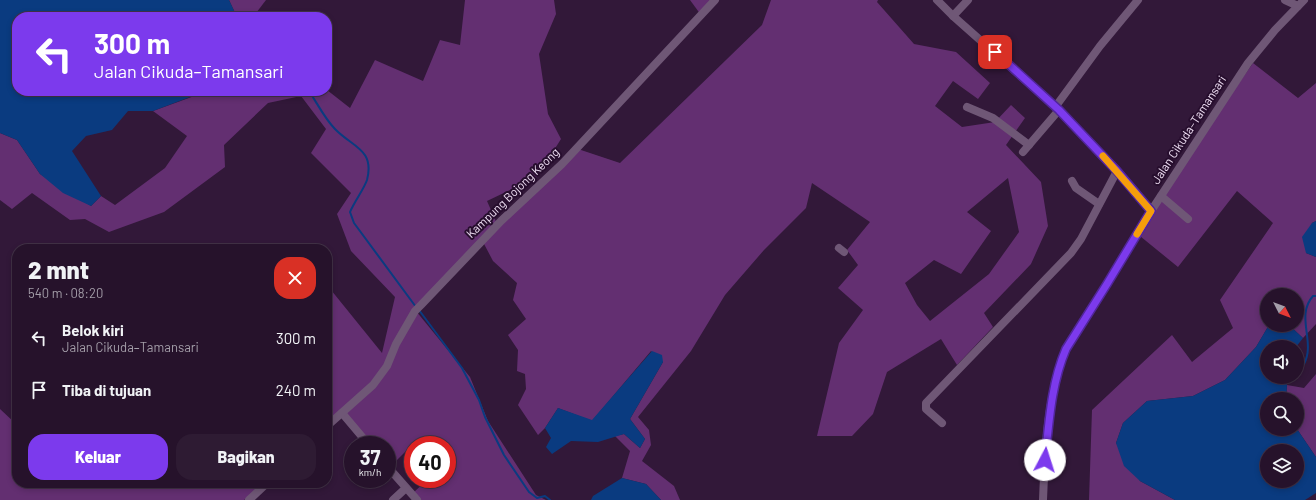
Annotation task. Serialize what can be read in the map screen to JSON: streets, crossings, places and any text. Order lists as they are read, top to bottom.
{
  "streets": {
    "street": ["Jalan Cikuda–Tamansari", "Kampung Bojong Keong"]
  },
  "north": "bottom right",
  "page": {
    "turn": ["300 m", "Jalan Cikuda–Tamansari"],
    "heading": ["2 mnt", "540 m · 08:20"],
    "list": [
      {
        "name": "Belok kiri",
        "note": "Jalan Cikuda–Tamansari",
        "value": "300 m"
      },
      {
        "name": "Tiba di tujuan",
        "value": "240 m"
      }
    ],
    "buttons": ["Keluar", "Bagikan"],
    "speed": "37 km/h",
    "limit": "40"
  }
}
